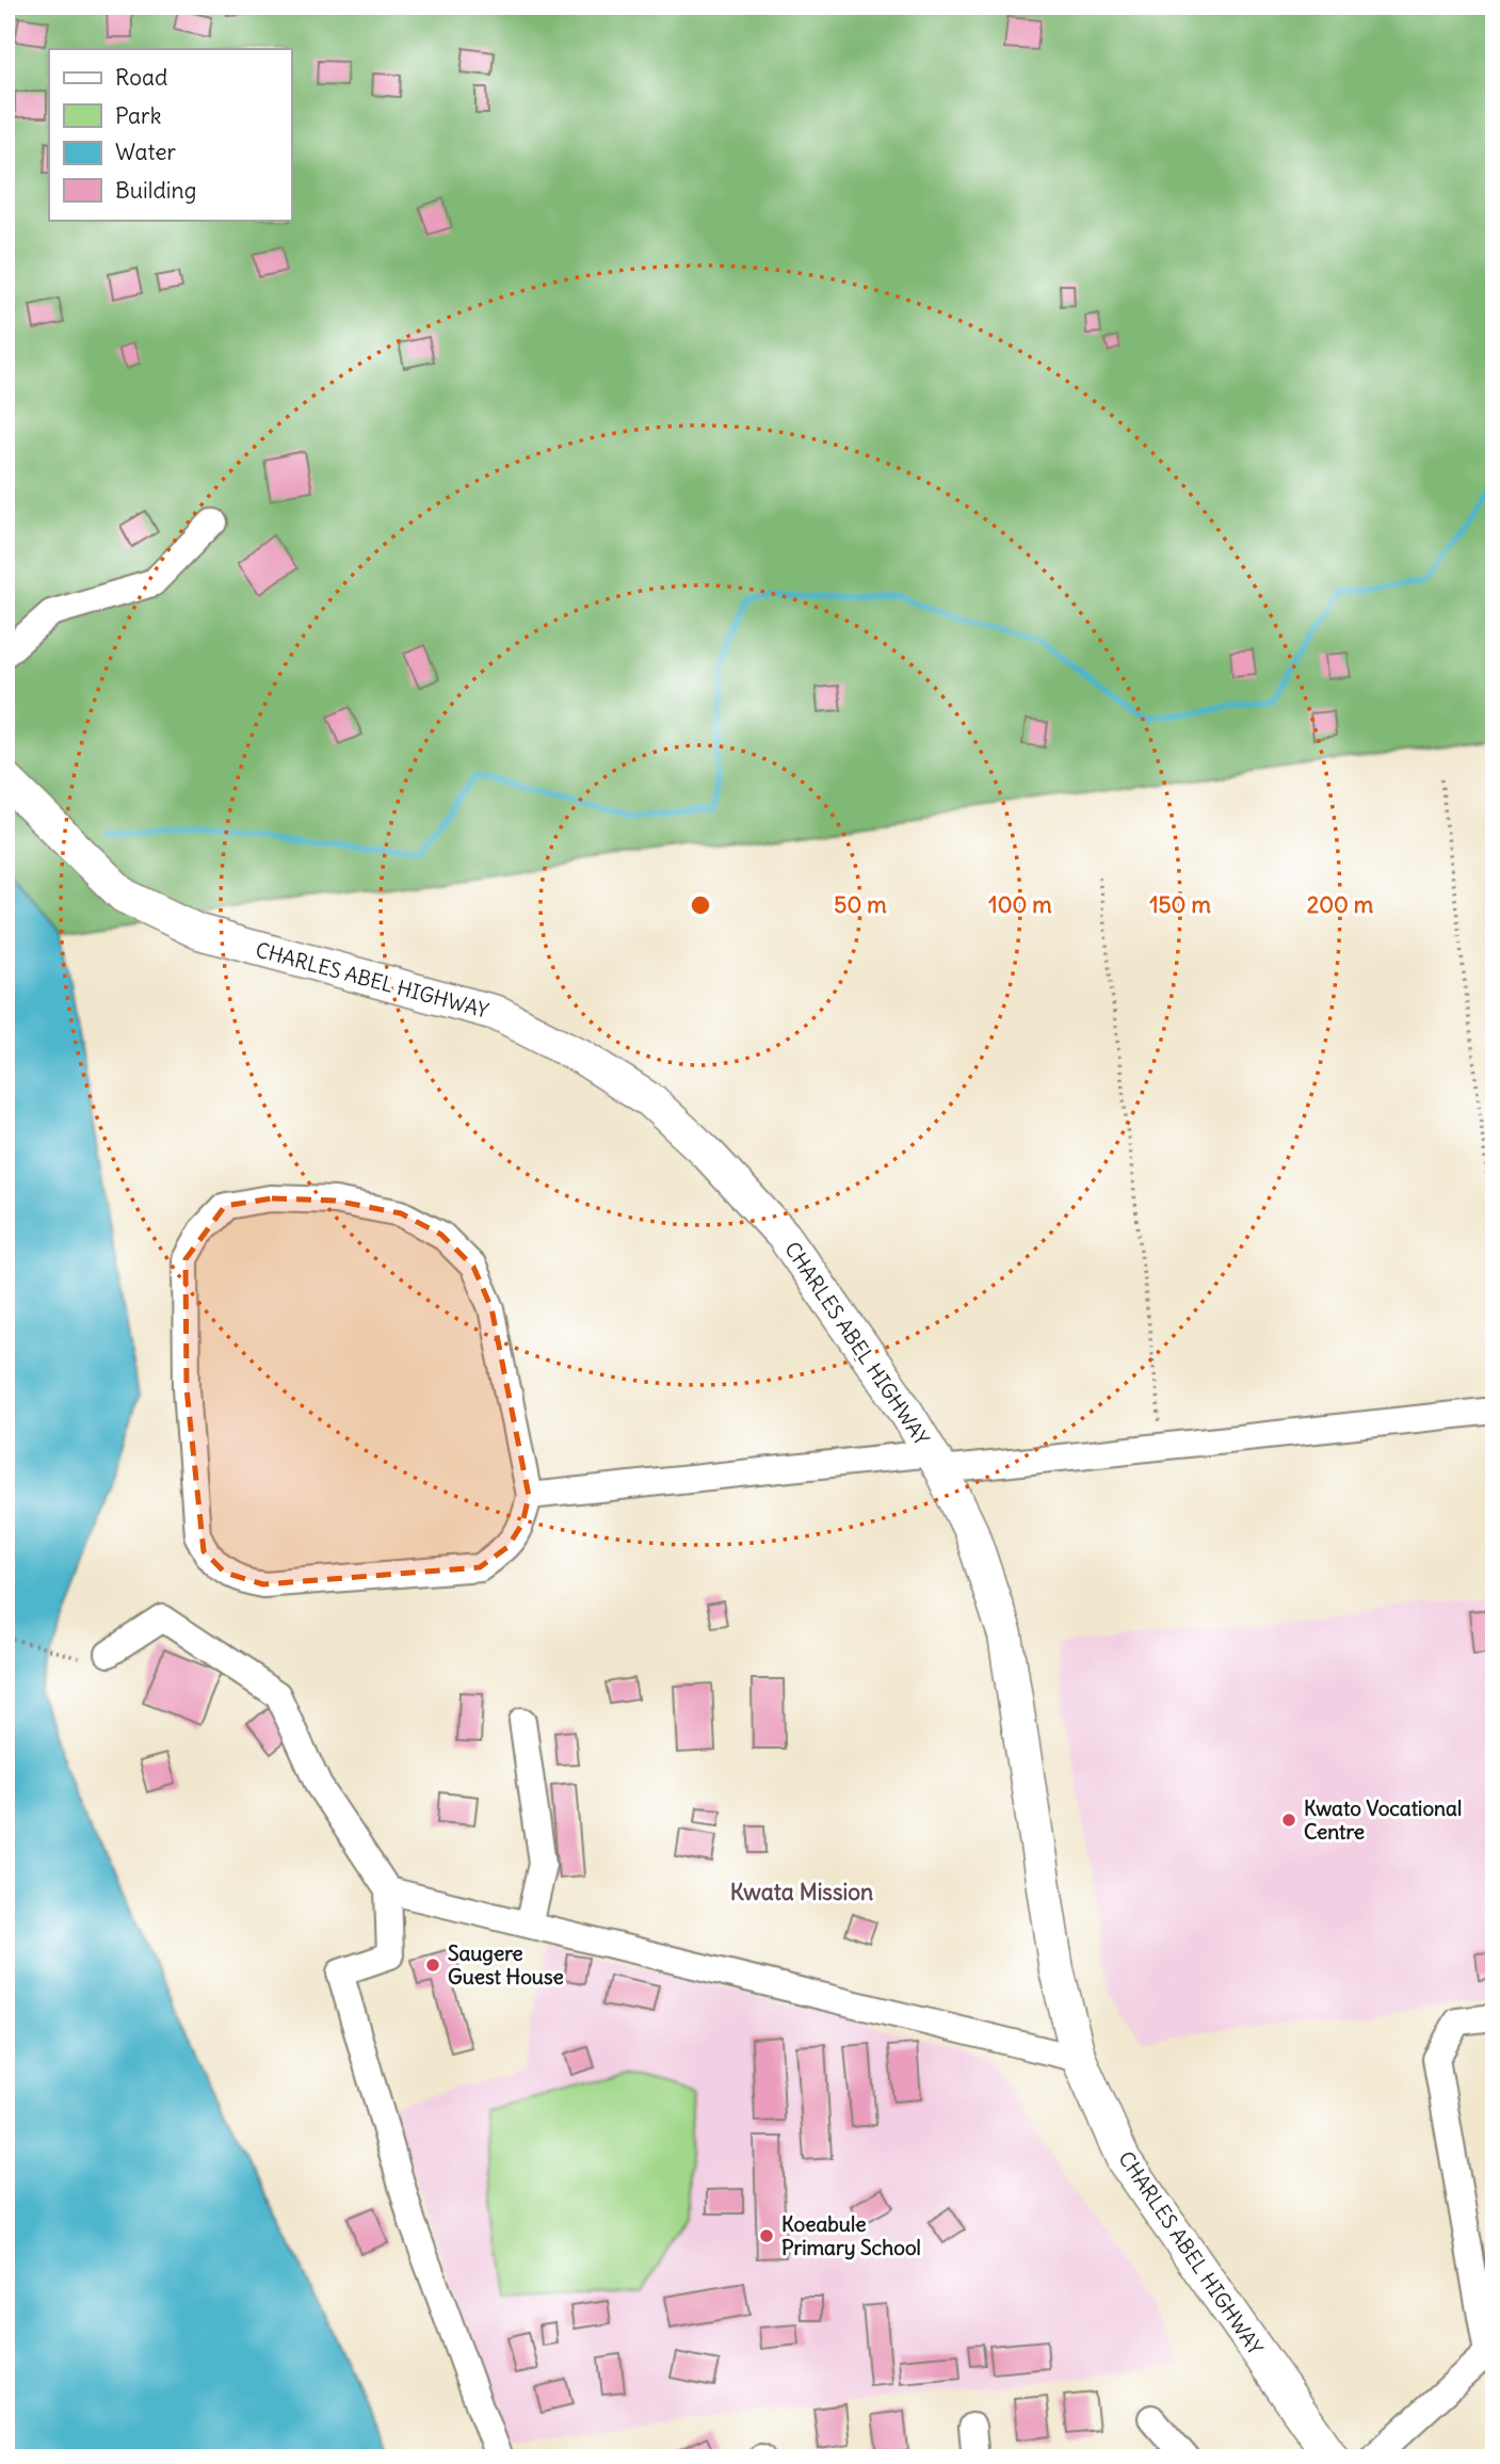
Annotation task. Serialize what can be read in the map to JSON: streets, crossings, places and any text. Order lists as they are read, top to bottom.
{
  "streets": {
    "main road": ["CHARLES ABEL HIGHWAY"]
  },
  "districts": ["Kwata Mission"],
  "places": ["Kwato Vocational Centre", "Saugere Guest House", "Koeabule Primary School"],
  "legend": [
    "Road",
    "Park",
    "Water",
    "Building"
  ],
  "rings": [
    "50 m",
    "100 m",
    "150 m",
    "200 m"
  ]
}
